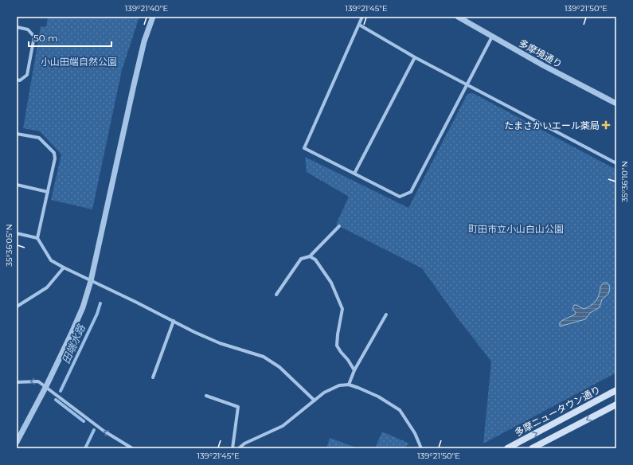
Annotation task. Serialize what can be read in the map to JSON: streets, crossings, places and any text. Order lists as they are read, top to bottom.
{
  "streets": {
    "main road": ["多摩ニュータウン通り"],
    "street": ["多摩境通り"]
  },
  "water": ["田端水路"],
  "parks": ["小山田端自然公園", "町田市立小山白山公園"],
  "places": {
    "health": ["たまさかいエール薬局"]
  },
  "scale_bar": "50 m",
  "coordinates": [
    "139°21'40\"E",
    "139°21'45\"E",
    "139°21'50\"E",
    "35°36'10\"N",
    "35°36'05\"N"
  ]
}
